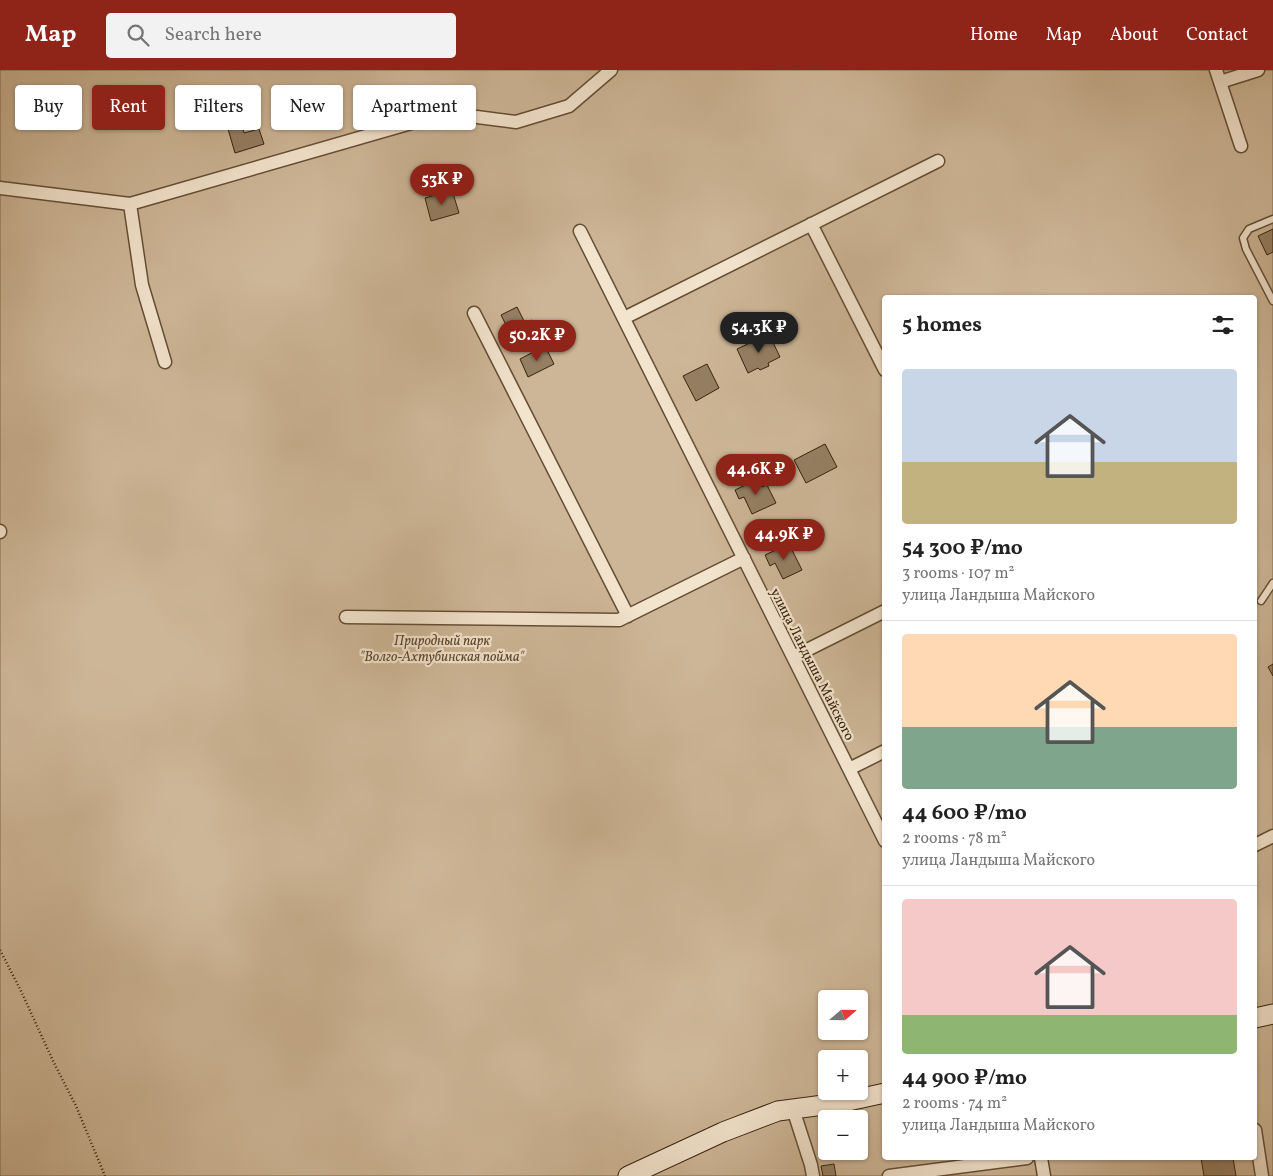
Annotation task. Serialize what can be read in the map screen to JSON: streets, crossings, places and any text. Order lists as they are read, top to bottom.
{
  "streets": {
    "street": ["улица Ландыша Майского"]
  },
  "parks": ["Природный парк \"Волго-Ахтубинская пойма\""],
  "north": "right",
  "page": {
    "header": "Map",
    "search": "Search here",
    "nav": [
      "Home",
      "Map",
      "About",
      "Contact"
    ],
    "chip": [
      "Buy",
      "Rent",
      "Filters",
      "New",
      "Apartment"
    ],
    "price": [
      "53K ₽",
      "54.3K ₽",
      "50.2K ₽",
      "44.6K ₽",
      "44.9K ₽"
    ],
    "heading": "5 homes",
    "list": [
      {
        "name": "54 300 ₽/mo",
        "note": "3 rooms · 107 m² · улица Ландыша Майского"
      },
      {
        "name": "44 600 ₽/mo",
        "note": "2 rooms · 78 m² · улица Ландыша Майского"
      },
      {
        "name": "44 900 ₽/mo",
        "note": "2 rooms · 74 m² · улица Ландыша Майского"
      }
    ],
    "map_buttons": ["+", "−"]
  }
}
